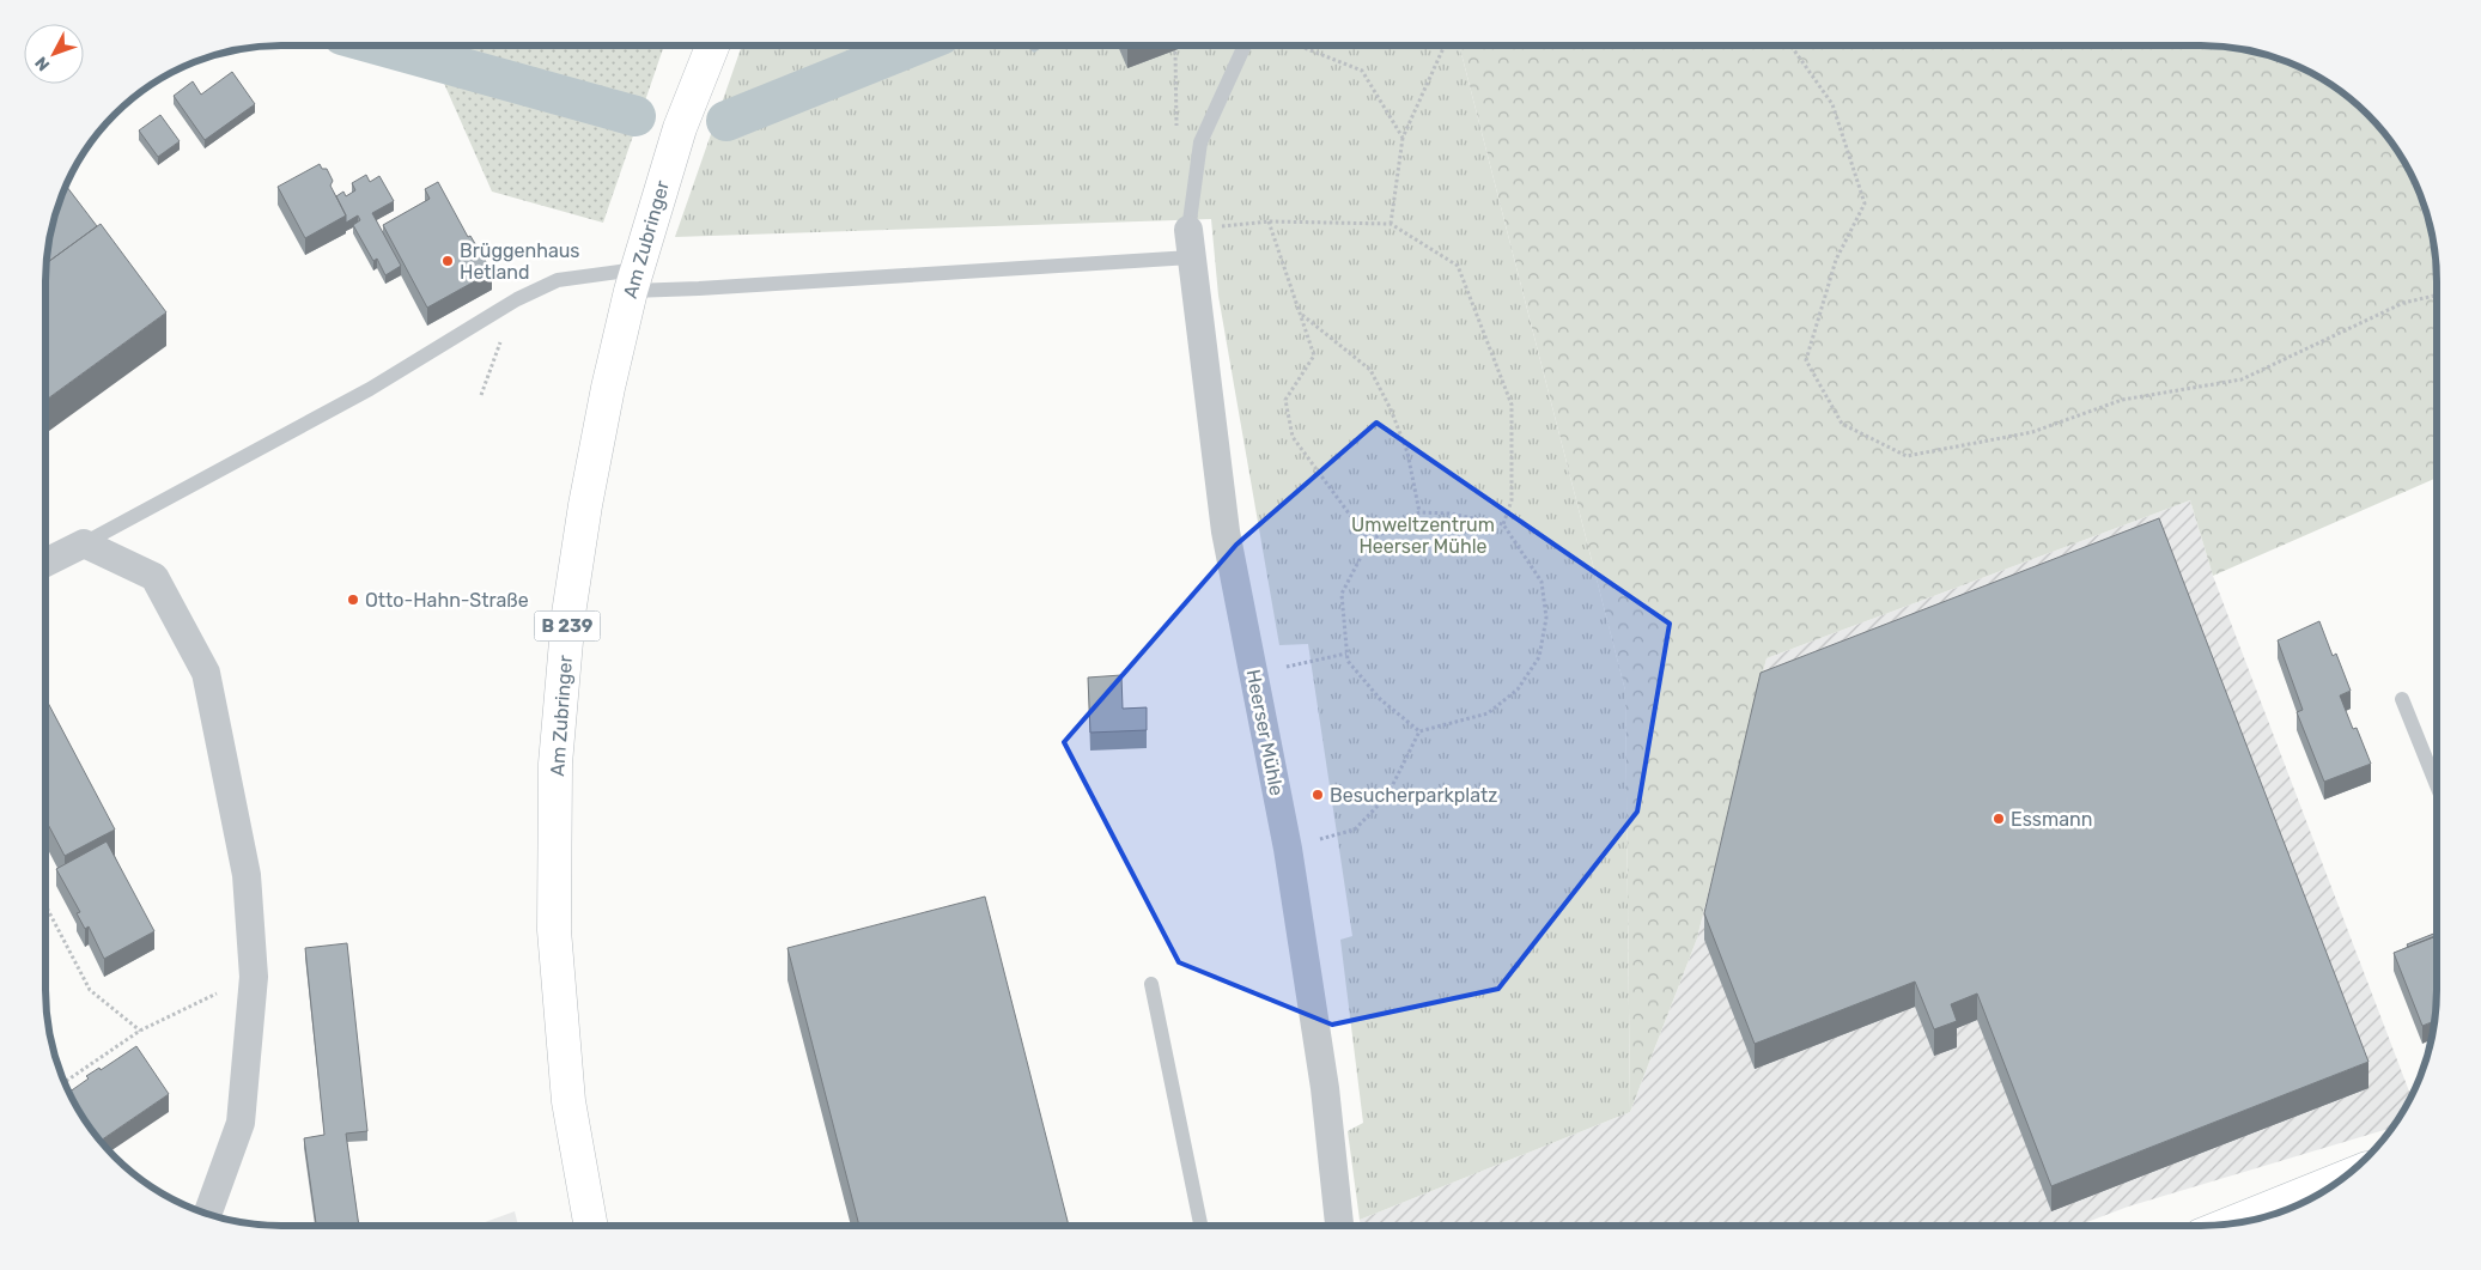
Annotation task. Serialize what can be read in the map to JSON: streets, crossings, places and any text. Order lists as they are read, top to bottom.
{
  "streets": {
    "main road": ["Am Zubringer", "B 239"],
    "street": ["Heerser Mühle"]
  },
  "parks": ["Umweltzentrum Heerser Mühle"],
  "places": [
    "Brüggenhaus Hetland",
    "Otto-Hahn-Straße",
    "Besucherparkplatz",
    "Essmann"
  ],
  "north": "bottom left"
}
